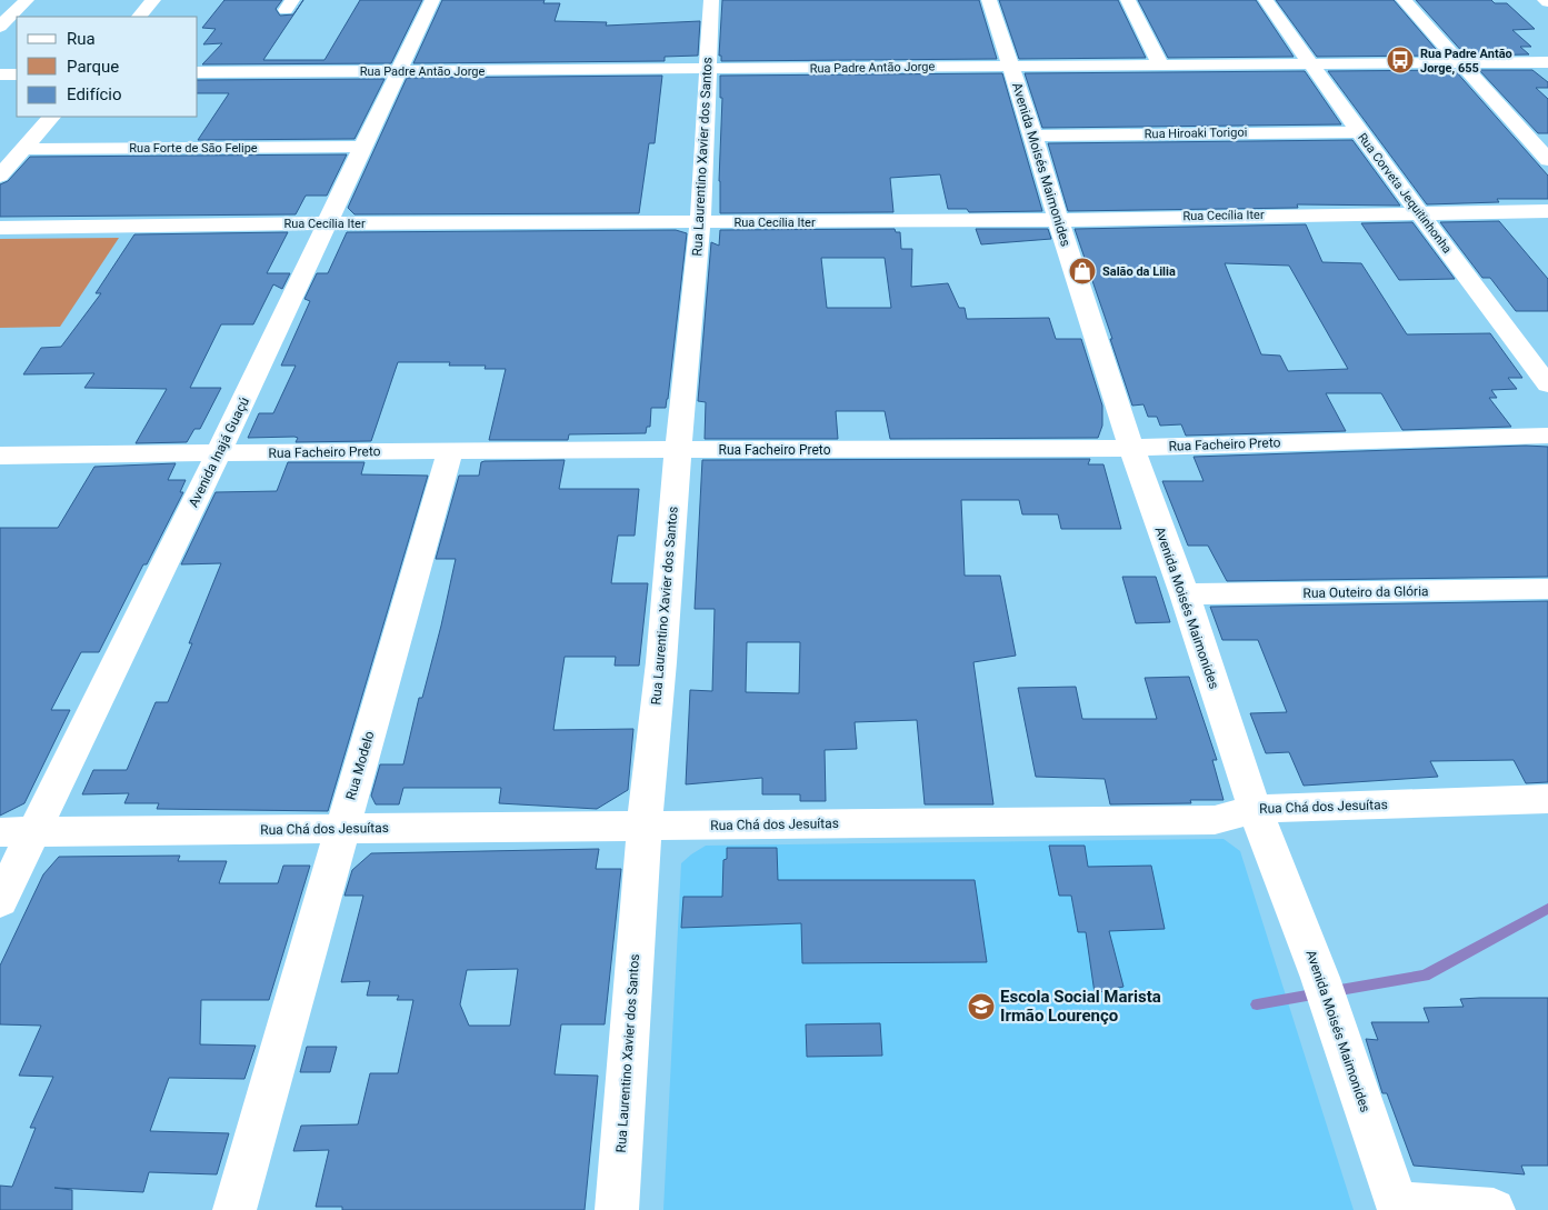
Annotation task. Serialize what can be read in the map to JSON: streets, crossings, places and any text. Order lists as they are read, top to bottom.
{
  "streets": {
    "street": [
      "Rua Padre Antão Jorge",
      "Rua Hiroaki Torigoi",
      "Rua Forte de São Felipe",
      "Rua Laurentino Xavier dos Santos",
      "Avenida Moisés Maimonides",
      "Rua Corveta Jequitinhonha",
      "Rua Cecília Iter",
      "Rua Facheiro Preto",
      "Avenida Inajá Guaçú",
      "Rua Outeiro da Glória",
      "Rua Modelo",
      "Rua Chá dos Jesuítas"
    ]
  },
  "crossings": [
    ["Rua Padre Antão Jorge", "Rua Laurentino Xavier dos Santos"],
    ["Rua Padre Antão Jorge", "Avenida Moisés Maimonides"],
    ["Rua Padre Antão Jorge", "Rua Corveta Jequitinhonha"],
    ["Rua Padre Antão Jorge", "Avenida Inajá Guaçú"],
    ["Rua Hiroaki Torigoi", "Avenida Moisés Maimonides"],
    ["Rua Hiroaki Torigoi", "Rua Corveta Jequitinhonha"],
    ["Rua Forte de São Felipe", "Avenida Inajá Guaçú"],
    ["Rua Laurentino Xavier dos Santos", "Rua Cecília Iter"],
    ["Rua Laurentino Xavier dos Santos", "Rua Facheiro Preto"],
    ["Rua Laurentino Xavier dos Santos", "Rua Chá dos Jesuítas"],
    ["Avenida Moisés Maimonides", "Rua Cecília Iter"],
    ["Avenida Moisés Maimonides", "Rua Facheiro Preto"],
    ["Avenida Moisés Maimonides", "Rua Outeiro da Glória"],
    ["Avenida Moisés Maimonides", "Rua Chá dos Jesuítas"],
    ["Rua Corveta Jequitinhonha", "Rua Cecília Iter"],
    ["Rua Cecília Iter", "Avenida Inajá Guaçú"],
    ["Rua Facheiro Preto", "Avenida Inajá Guaçú"],
    ["Rua Facheiro Preto", "Rua Modelo"],
    ["Avenida Inajá Guaçú", "Rua Chá dos Jesuítas"],
    ["Rua Modelo", "Rua Chá dos Jesuítas"]
  ],
  "places": {
    "bus stop": ["Rua Padre Antão Jorge, 655"],
    "shop": ["Salão da Lilia"],
    "school or university": ["Escola Social Marista Irmão Lourenço"]
  },
  "legend": ["Rua", "Parque", "Edifício"]
}
